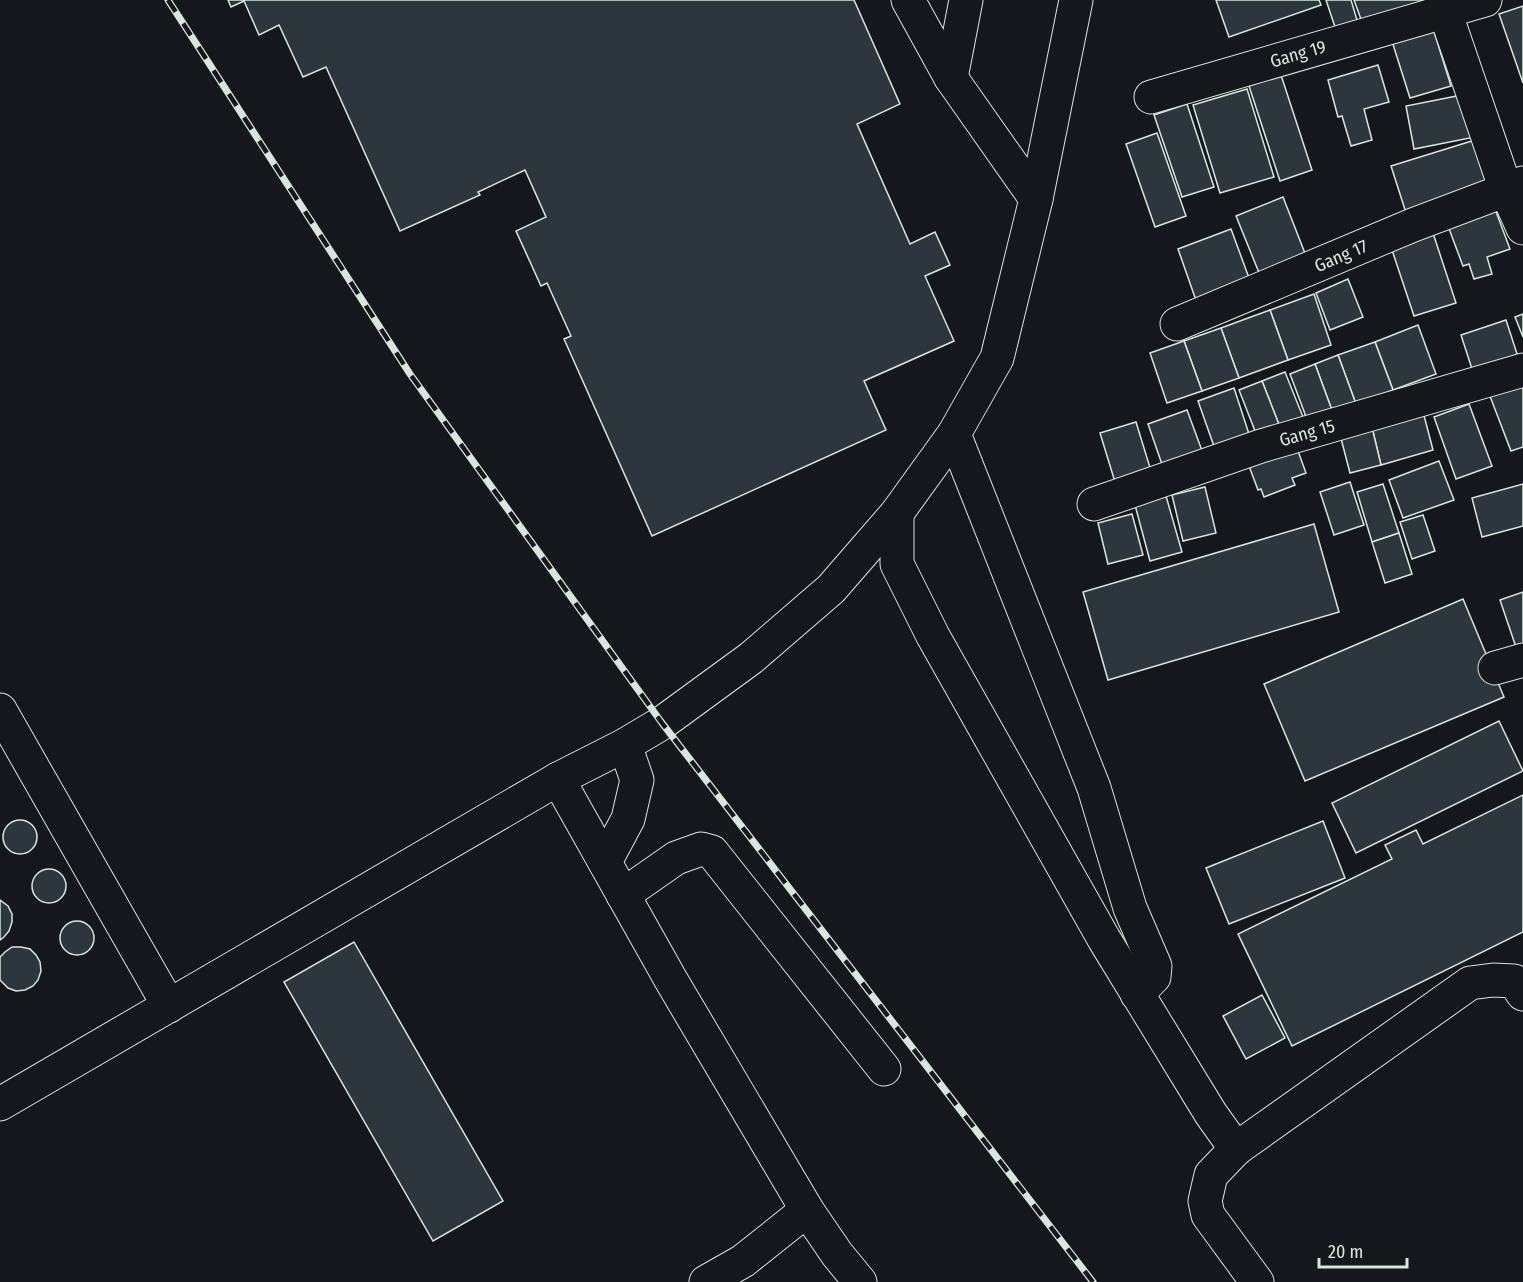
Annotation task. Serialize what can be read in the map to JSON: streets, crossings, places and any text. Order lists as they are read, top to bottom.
{
  "streets": {
    "street": ["Gang 19", "Gang 17", "Gang 15"]
  },
  "scale_bar": "20 m"
}
